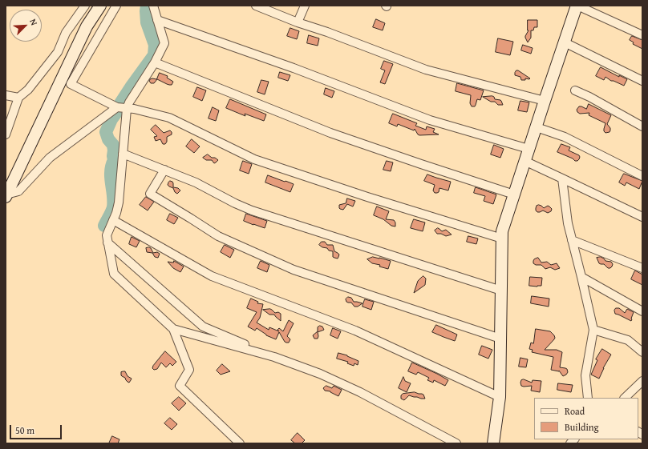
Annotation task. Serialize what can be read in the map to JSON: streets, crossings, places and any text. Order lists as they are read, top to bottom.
{
  "legend": ["Road", "Building"],
  "scale_bar": "50 m",
  "north": "top right"
}
